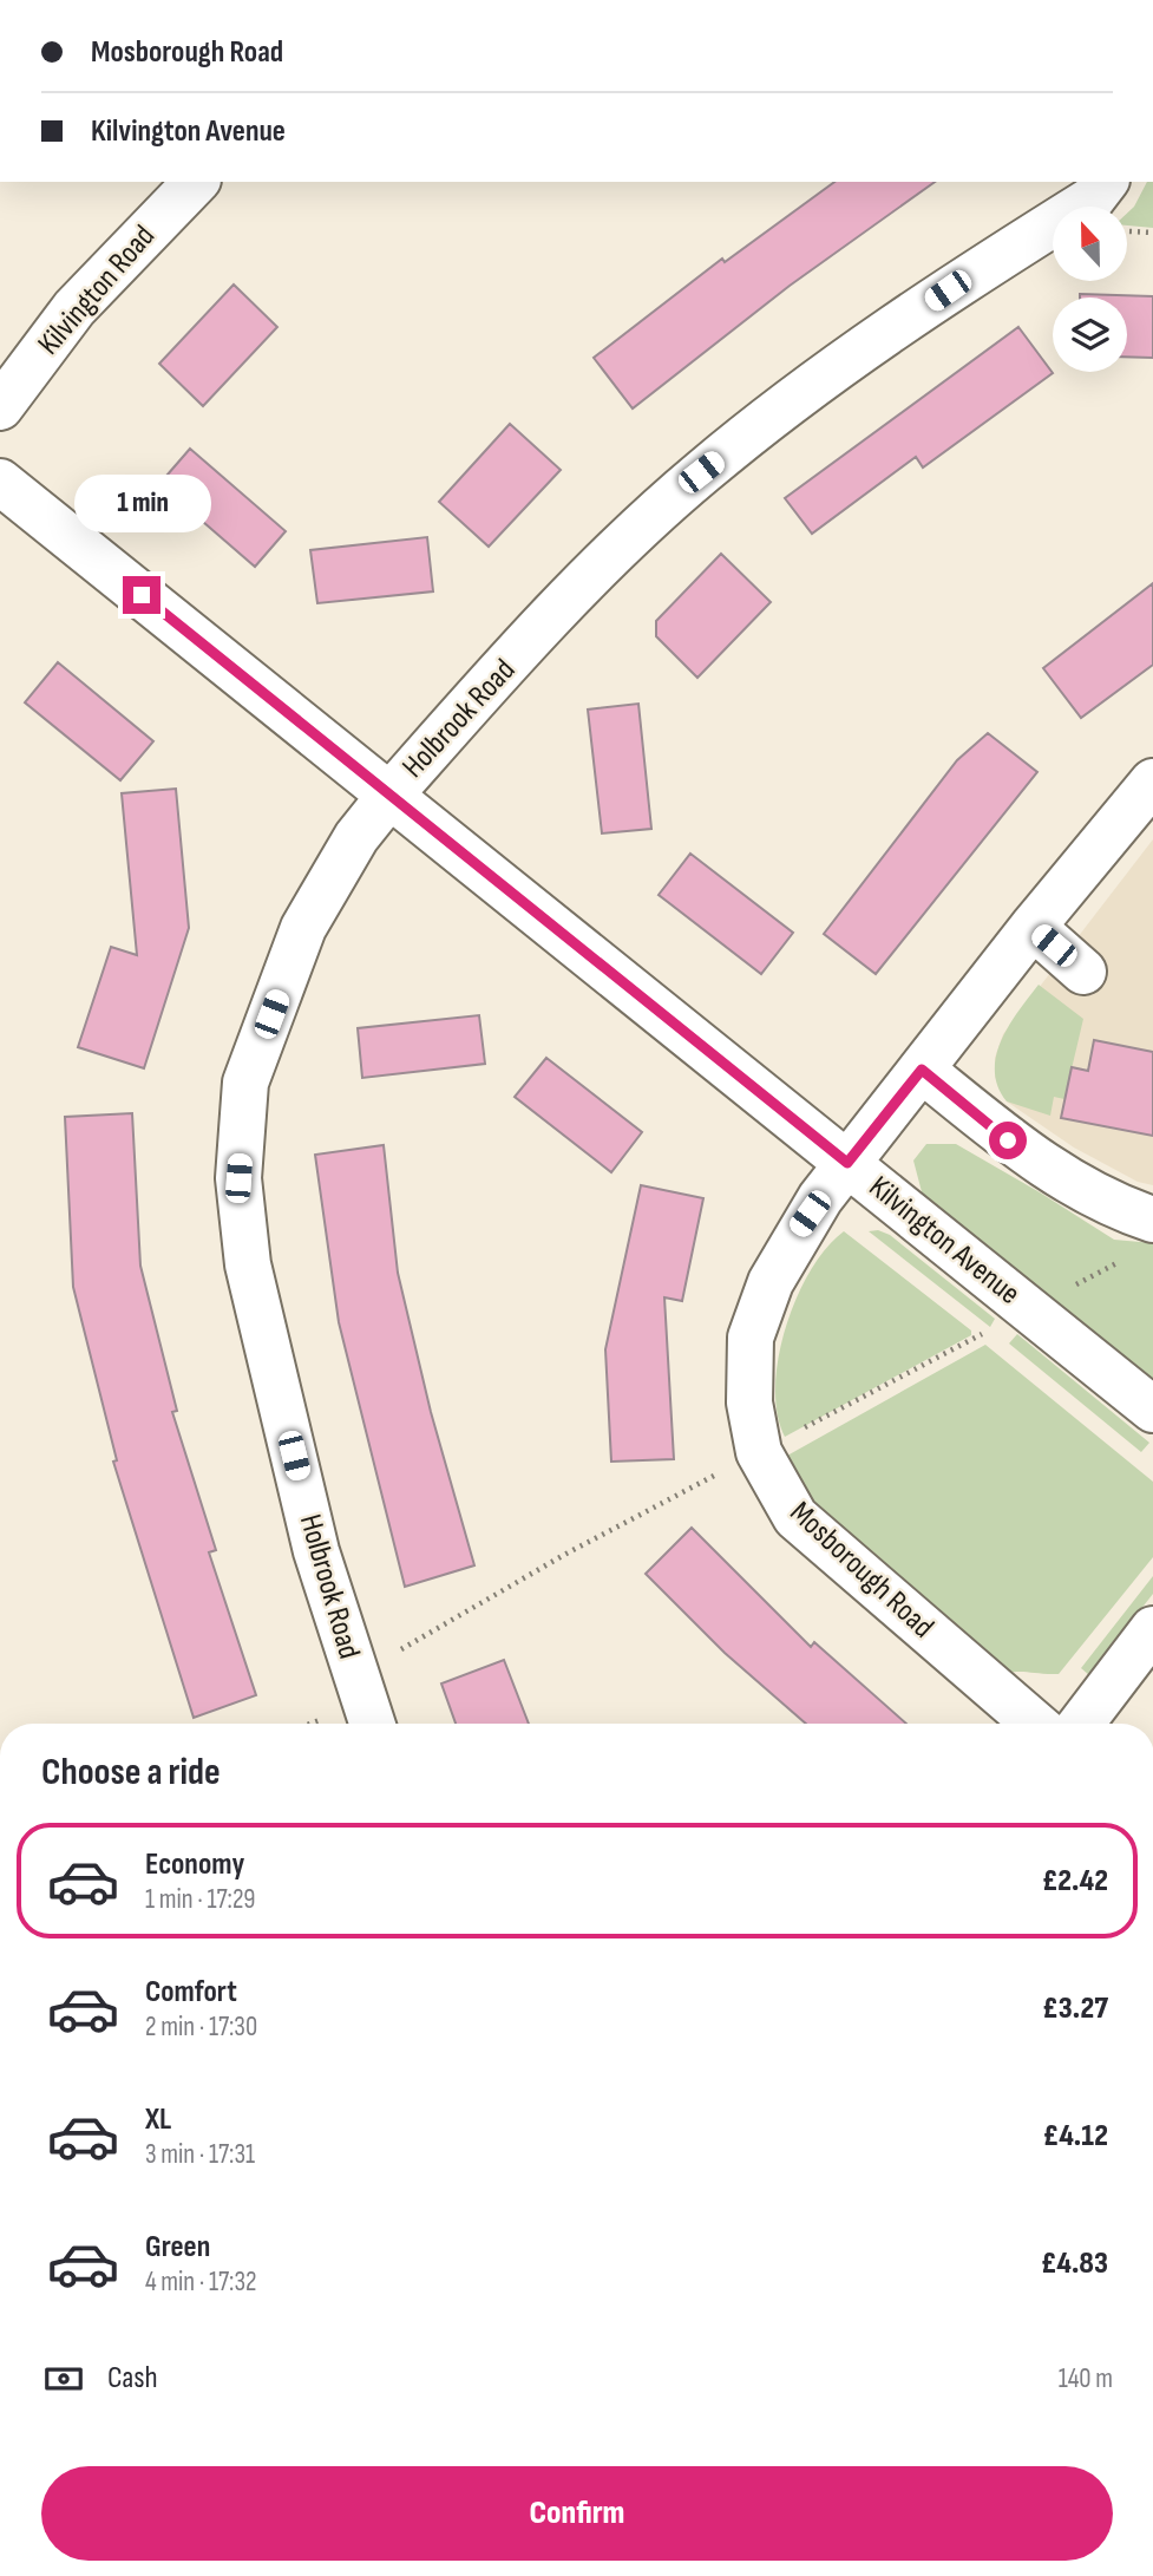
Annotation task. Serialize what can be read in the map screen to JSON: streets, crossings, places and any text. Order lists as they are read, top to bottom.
{
  "streets": {
    "street": [
      "Kilvington Road",
      "Holbrook Road",
      "Kilvington Avenue",
      "Mosborough Road"
    ]
  },
  "crossings": [
    ["Holbrook Road", "Kilvington Avenue"],
    ["Kilvington Avenue", "Mosborough Road"]
  ],
  "north": "top",
  "page": {
    "banner": ["Mosborough Road", "Kilvington Avenue"],
    "bubble": "1 min",
    "heading": "Choose a ride",
    "list": [
      {
        "name": "Economy",
        "note": "1 min · 17:29",
        "value": "£2.42"
      },
      {
        "name": "Comfort",
        "note": "2 min · 17:30",
        "value": "£3.27"
      },
      {
        "name": "XL",
        "note": "3 min · 17:31",
        "value": "£4.12"
      },
      {
        "name": "Green",
        "note": "4 min · 17:32",
        "value": "£4.83"
      }
    ],
    "pay": ["Cash", "140 m"],
    "buttons": "Confirm"
  }
}
